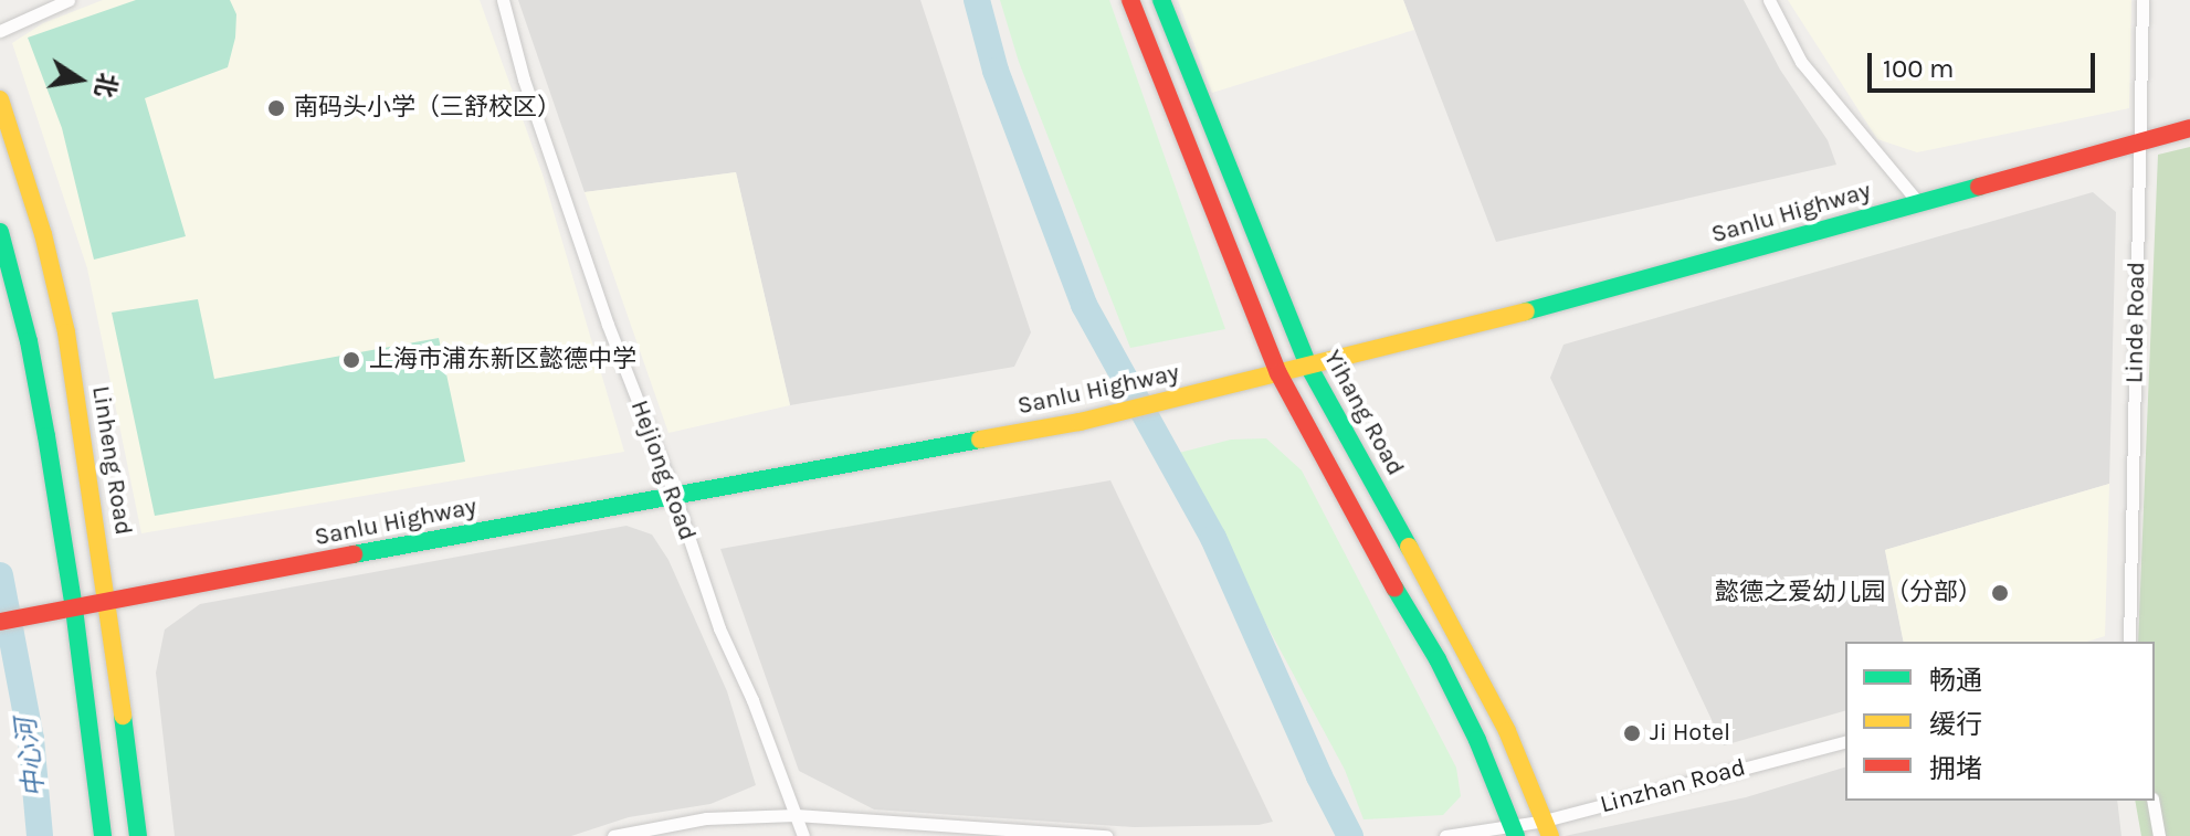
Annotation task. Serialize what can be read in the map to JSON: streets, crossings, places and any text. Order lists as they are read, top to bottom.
{
  "streets": {
    "main road": ["Sanlu Highway", "Yihang Road", "Linheng Road"],
    "street": ["Linde Road", "Hejiong Road", "Linzhan Road"]
  },
  "crossings": [
    ["Sanlu Highway", "Linde Road"],
    ["Sanlu Highway", "Yihang Road"],
    ["Sanlu Highway", "Linheng Road"],
    ["Sanlu Highway", "Hejiong Road"],
    ["Yihang Road", "Linzhan Road"]
  ],
  "water": ["中心河"],
  "places": [
    "南码头小学（三舒校区）",
    "上海市浦东新区懿德中学",
    "懿德之爱幼儿园（分部）",
    "Ji Hotel"
  ],
  "legend": ["畅通", "缓行", "拥堵"],
  "scale_bar": "100 m",
  "north": "right"
}
